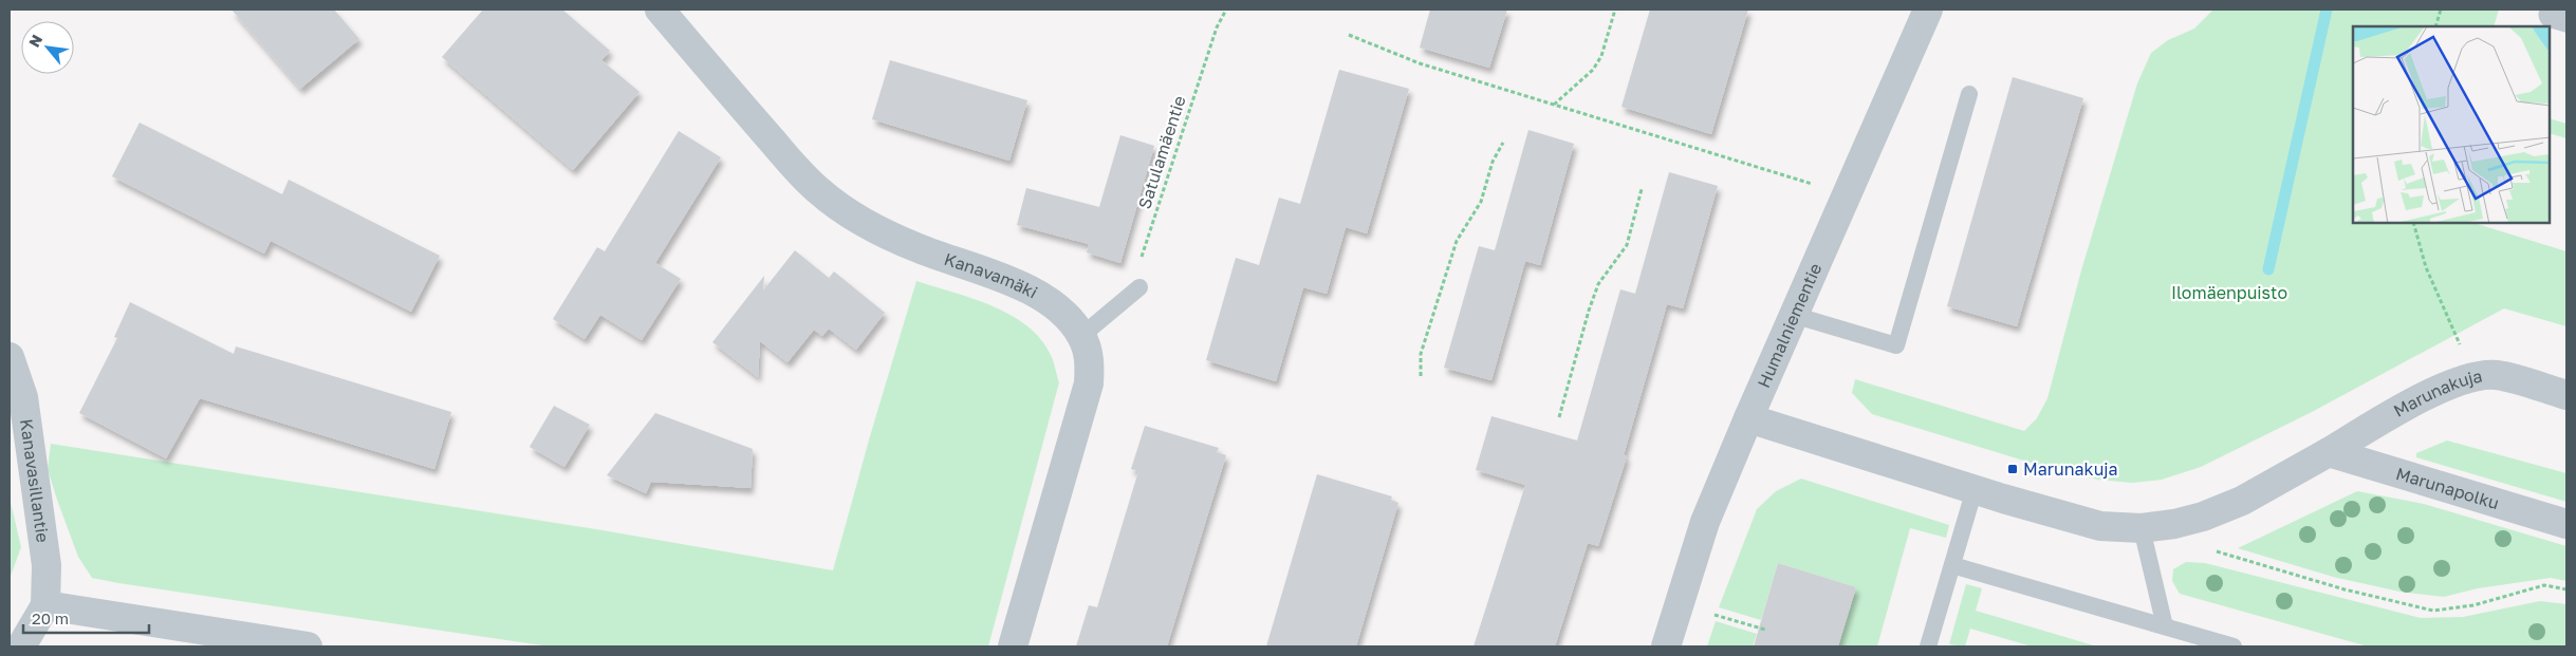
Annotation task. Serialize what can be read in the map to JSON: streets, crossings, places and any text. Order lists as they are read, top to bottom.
{
  "streets": {
    "street": [
      "Kanavamäki",
      "Humalniementie",
      "Marunakuja",
      "Kanavasillantie",
      "Marunapolku"
    ],
    "path": ["Satulamäentie"]
  },
  "crossings": [
    ["Humalniementie", "Marunakuja"],
    ["Marunakuja", "Marunapolku"]
  ],
  "parks": ["Ilomäenpuisto"],
  "places": {
    "transit": ["Marunakuja"]
  },
  "scale_bar": "20 m",
  "north": "top left"
}
